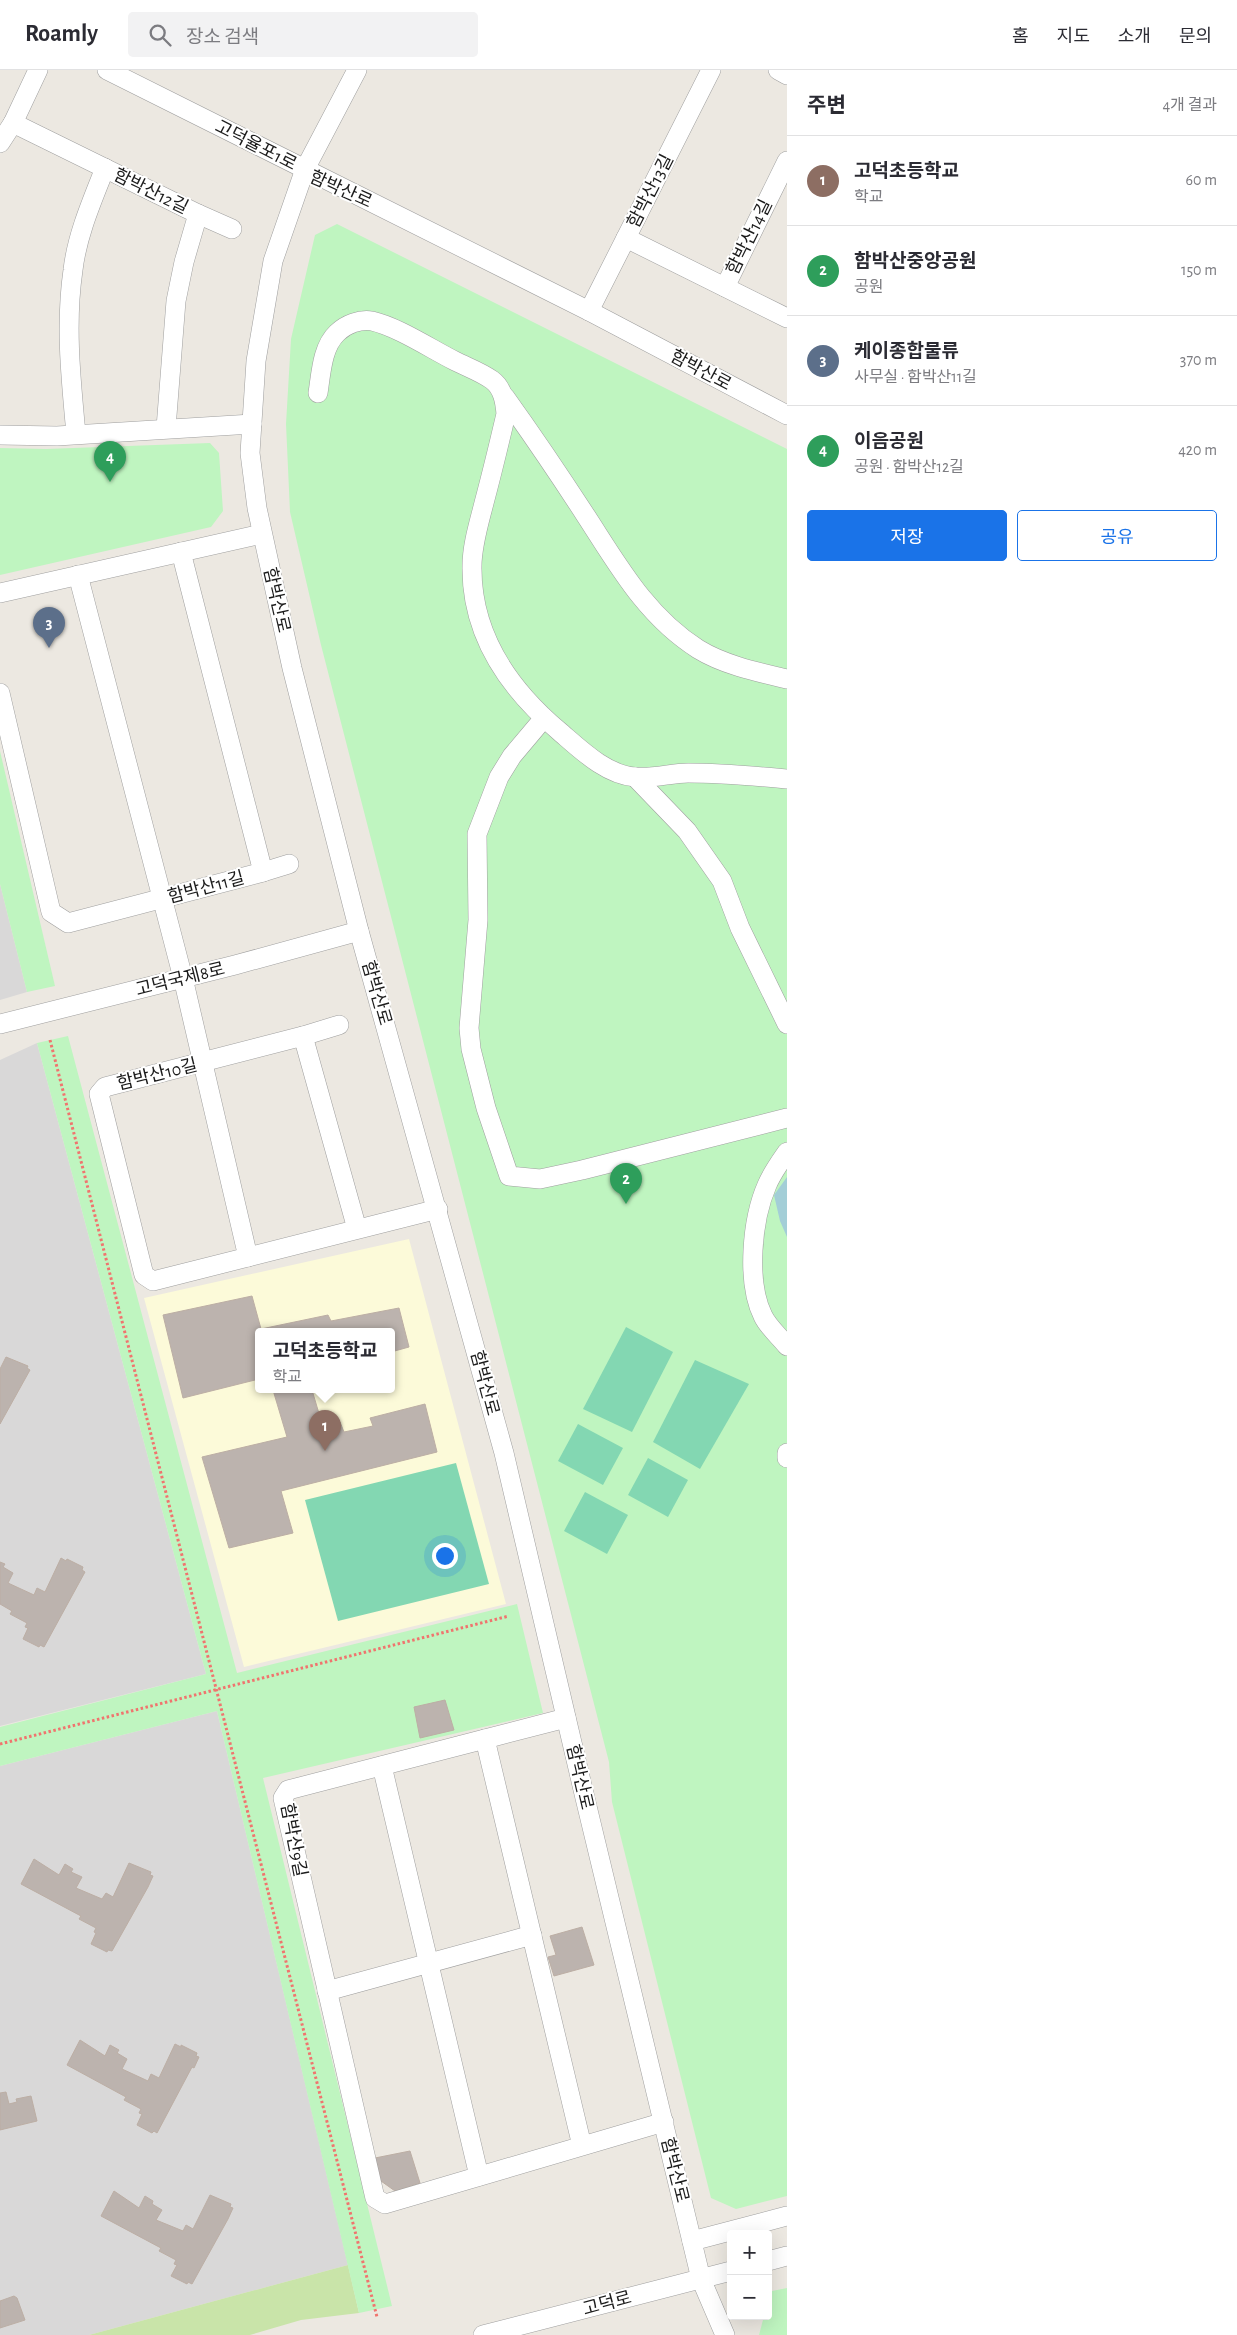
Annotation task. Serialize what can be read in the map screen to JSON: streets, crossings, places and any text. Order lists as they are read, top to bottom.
{
  "streets": {
    "street": [
      "고덕율포1로",
      "함박산로",
      "함박산12길",
      "함박산13길",
      "함박산14길",
      "함박산11길",
      "고덕국제8로",
      "함박산10길",
      "함박산9길",
      "고덕로"
    ]
  },
  "crossings": [
    ["고덕율포1로", "함박산로"],
    ["함박산로", "함박산13길"],
    ["함박산로", "고덕국제8로"],
    ["함박산로", "함박산10길"],
    ["함박산로", "함박산9길"],
    ["함박산로", "고덕로"],
    ["함박산13길", "함박산14길"]
  ],
  "page": {
    "header": "Roamly",
    "search": "장소 검색",
    "nav": [
      "홈",
      "지도",
      "소개",
      "문의"
    ],
    "heading": ["주변", "4개 결과"],
    "list": [
      {
        "mark": "1",
        "name": "고덕초등학교",
        "note": "학교",
        "value": "60 m"
      },
      {
        "mark": "2",
        "name": "함박산중앙공원",
        "note": "공원",
        "value": "150 m"
      },
      {
        "mark": "3",
        "name": "케이종합물류",
        "note": "사무실 · 함박산11길",
        "value": "370 m"
      },
      {
        "mark": "4",
        "name": "이음공원",
        "note": "공원 · 함박산12길",
        "value": "420 m"
      }
    ],
    "pins": [
      "4",
      "3",
      "2",
      "1"
    ],
    "buttons": ["저장", "공유"],
    "popup": ["고덕초등학교", "학교"],
    "map_buttons": ["+", "−"]
  }
}
